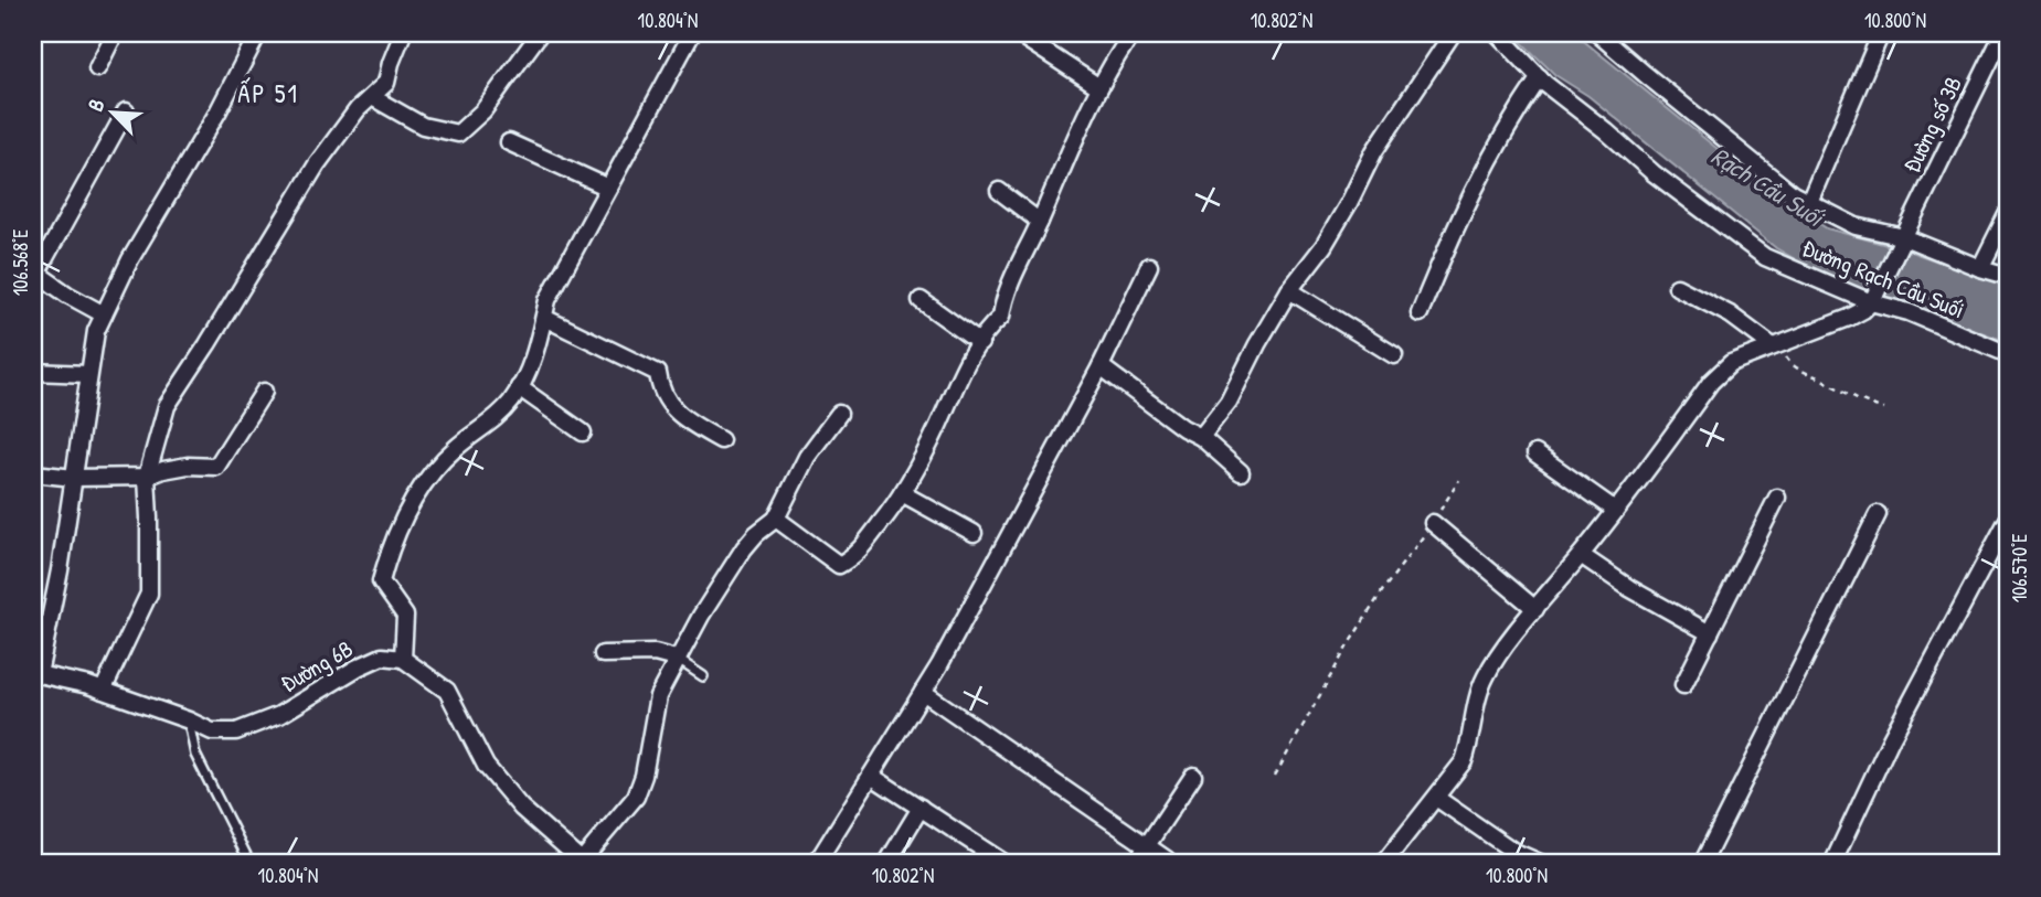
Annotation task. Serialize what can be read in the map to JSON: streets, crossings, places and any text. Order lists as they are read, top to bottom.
{
  "streets": {
    "street": ["Đường số 3B", "Đường Rạch Cầu Suối", "Đường 6B"]
  },
  "crossings": [
    ["Đường số 3B", "Đường Rạch Cầu Suối"]
  ],
  "districts": ["ẤP 51"],
  "water": ["Rạch Cầu Suối"],
  "north": "top left",
  "coordinates": [
    "10.804°N",
    "10.802°N",
    "10.800°N",
    "106.568°E",
    "106.570°E"
  ]
}
